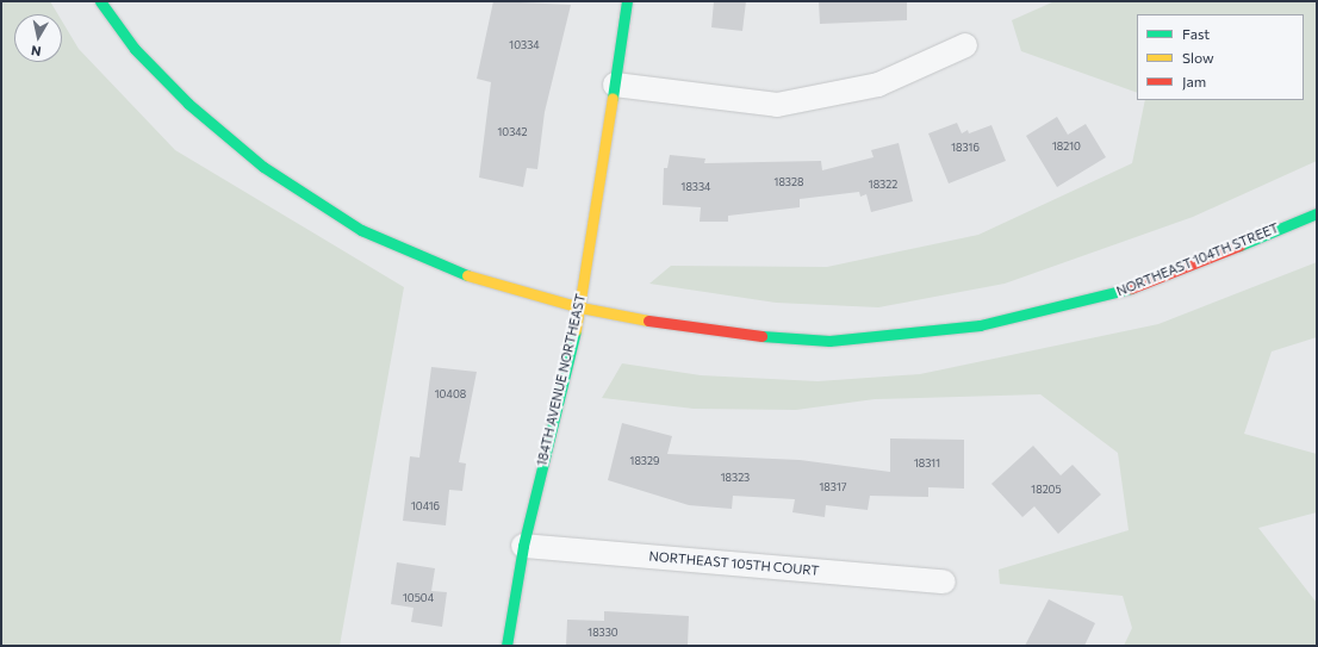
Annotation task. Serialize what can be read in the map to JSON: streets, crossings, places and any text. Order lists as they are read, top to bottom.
{
  "streets": {
    "street": ["NORTHEAST 104TH STREET", "184TH AVENUE NORTHEAST", "NORTHEAST 105TH COURT"]
  },
  "crossings": [
    ["NORTHEAST 104TH STREET", "184TH AVENUE NORTHEAST"],
    ["184TH AVENUE NORTHEAST", "NORTHEAST 105TH COURT"]
  ],
  "house_numbers": [
    "10334",
    "10342",
    "18210",
    "18316",
    "18328",
    "18322",
    "18334",
    "10408",
    "18329",
    "18311",
    "18323",
    "18317",
    "18205",
    "10416",
    "10504",
    "18330"
  ],
  "legend": ["Fast", "Slow", "Jam"],
  "north": "bottom"
}
